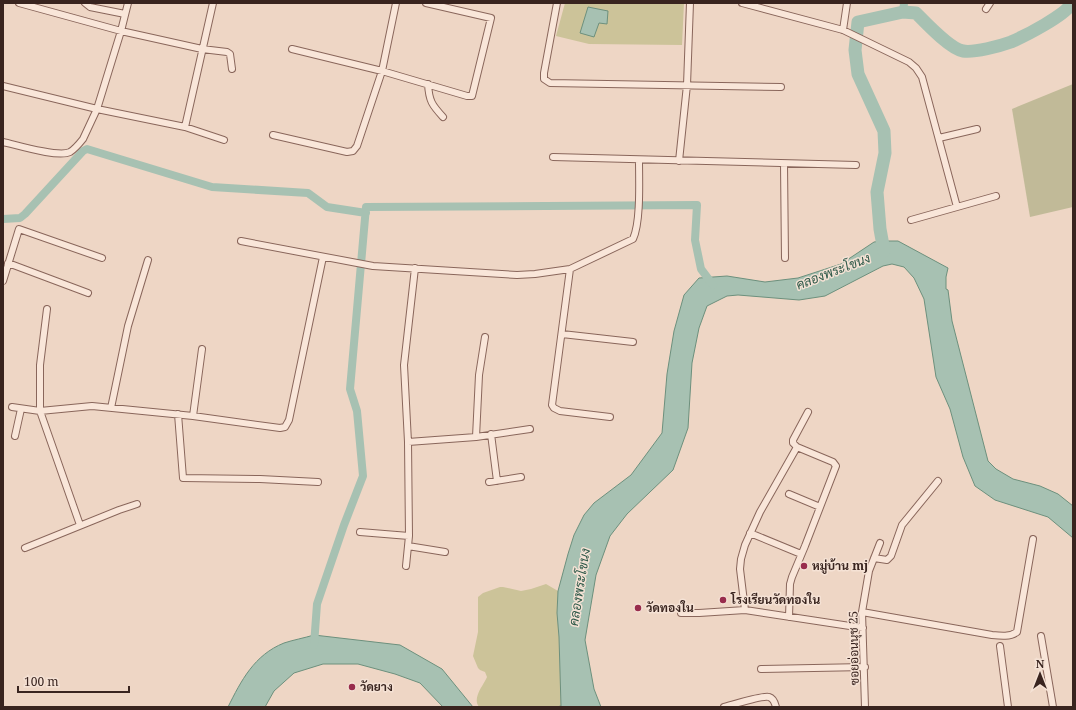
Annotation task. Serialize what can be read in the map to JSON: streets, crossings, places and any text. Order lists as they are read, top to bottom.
{
  "streets": {
    "street": ["ซอยอ่อนนุช 25"]
  },
  "water": ["คลองพระโขนง"],
  "places": [
    "หมู่บ้าน mj",
    "โรงเรียนวัดทองใน",
    "วัดทองใน",
    "วัดยาง"
  ],
  "scale_bar": "100 m",
  "north": "top"
}
